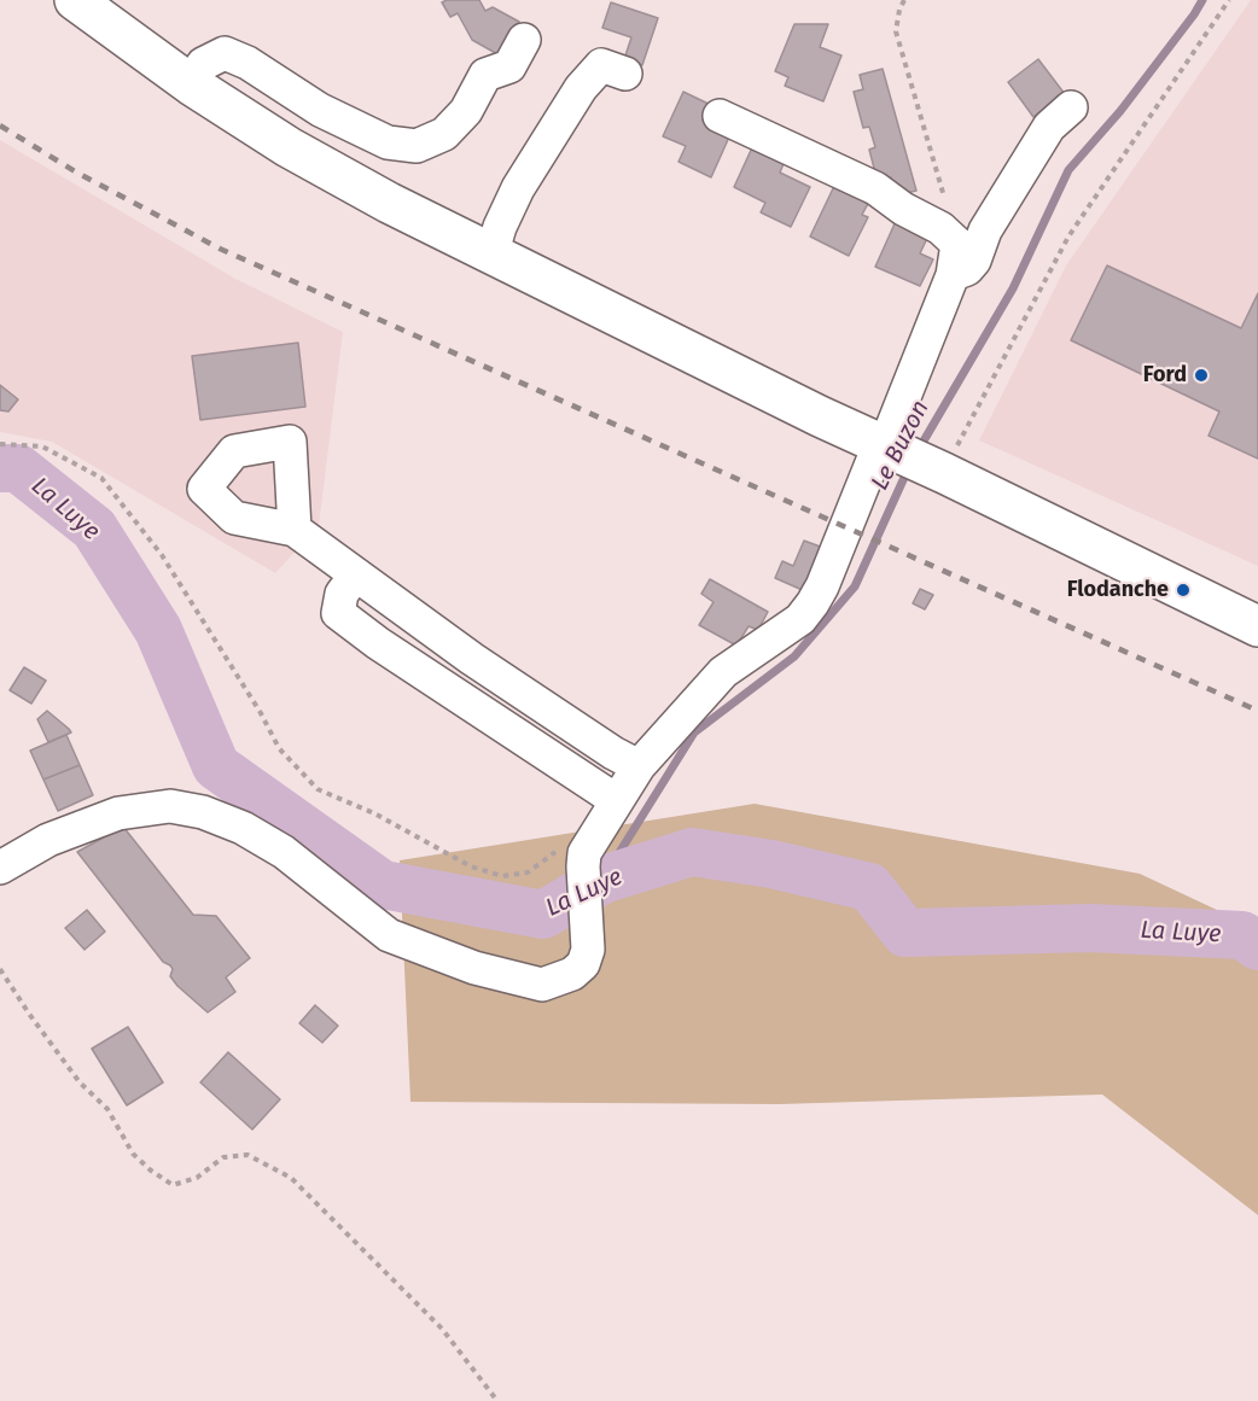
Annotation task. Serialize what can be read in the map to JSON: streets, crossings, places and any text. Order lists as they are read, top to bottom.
{
  "water": ["Le Buzon", "La Luye"],
  "places": ["Ford", "Flodanche"]
}
